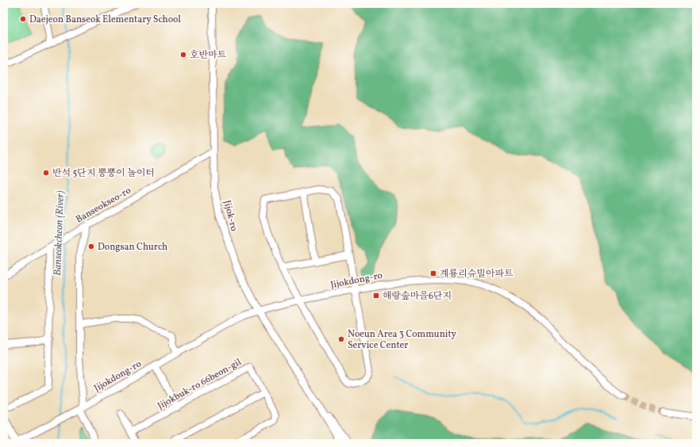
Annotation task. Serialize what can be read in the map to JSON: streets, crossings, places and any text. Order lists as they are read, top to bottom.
{
  "streets": {
    "street": [
      "Banseokseo-ro",
      "Jijok-ro",
      "Jijokdong-ro",
      "Jijokbuk-ro 66beon-gil"
    ]
  },
  "crossings": [
    ["Banseokseo-ro", "Jijok-ro"],
    ["Jijok-ro", "Jijokdong-ro"]
  ],
  "water": ["Banseokcheon (River)"],
  "places": {
    "other": [
      "Daejeon Banseok Elementary School",
      "호반마트",
      "반석 5단지 뿡뿡이 놀이터",
      "Dongsan Church",
      "Noeun Area 3 Community Service Center"
    ],
    "transit": ["계룡리슈빌아파트", "해랑숲마을6단지"]
  }
}
